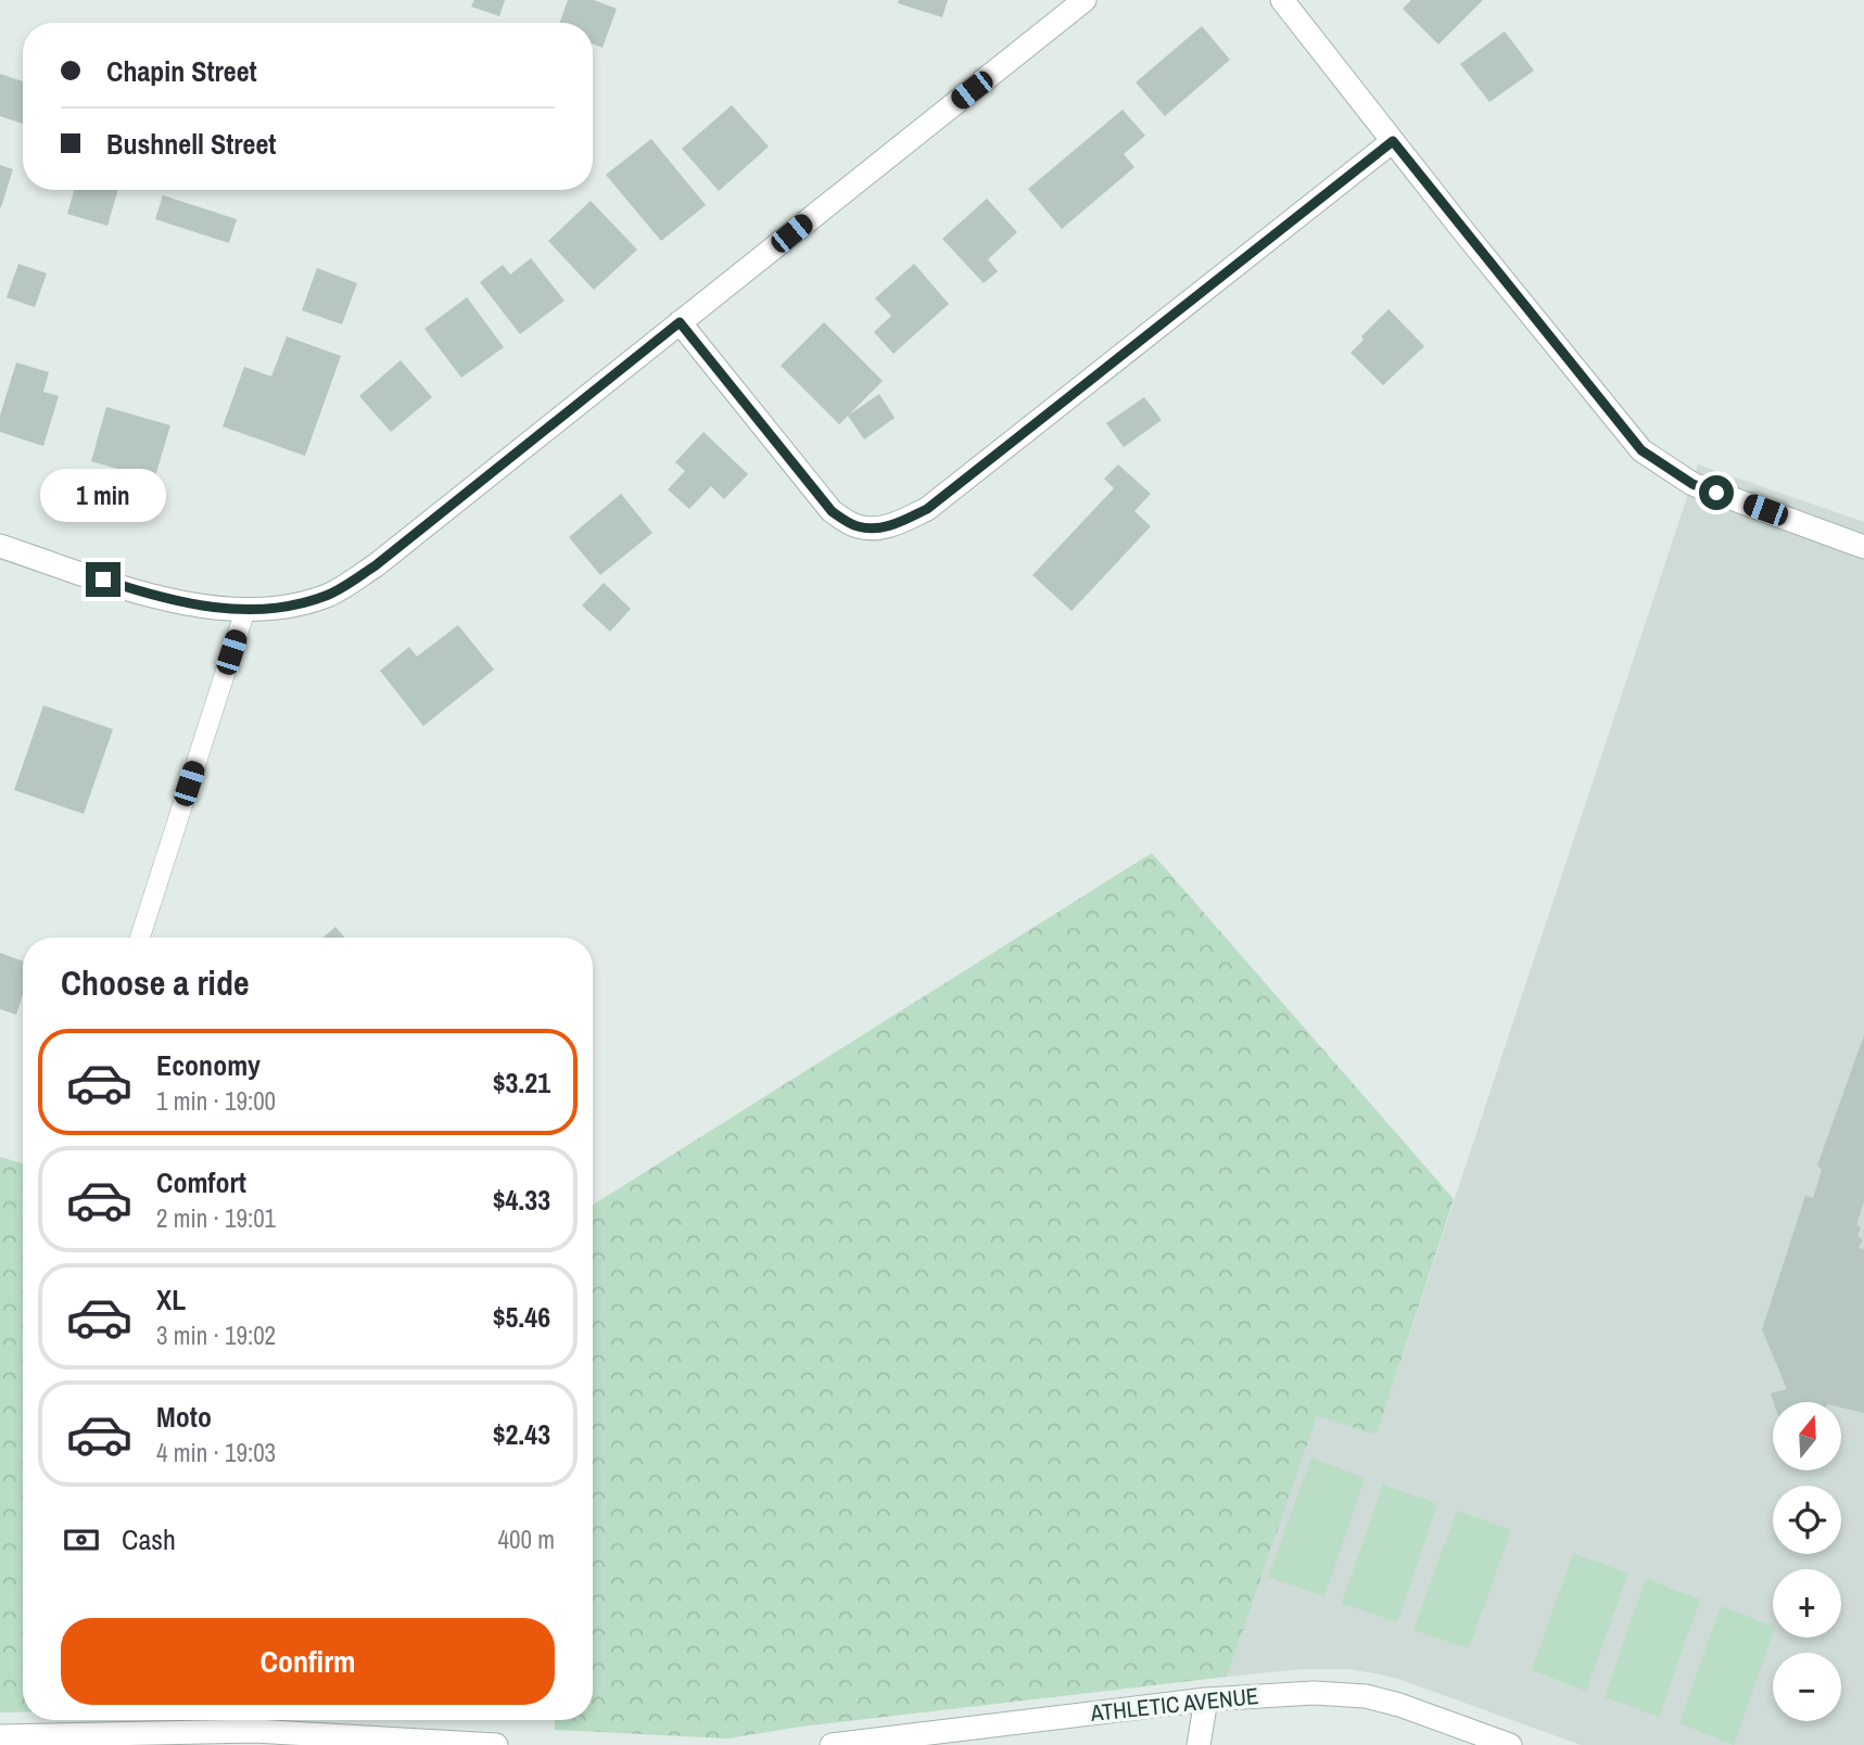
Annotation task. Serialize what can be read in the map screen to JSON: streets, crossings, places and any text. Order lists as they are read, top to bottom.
{
  "streets": {
    "street": ["ATHLETIC AVENUE"]
  },
  "north": "top",
  "page": {
    "banner": ["Chapin Street", "Bushnell Street"],
    "bubble": "1 min",
    "heading": "Choose a ride",
    "list": [
      {
        "name": "Economy",
        "note": "1 min · 19:00",
        "value": "$3.21"
      },
      {
        "name": "Comfort",
        "note": "2 min · 19:01",
        "value": "$4.33"
      },
      {
        "name": "XL",
        "note": "3 min · 19:02",
        "value": "$5.46"
      },
      {
        "name": "Moto",
        "note": "4 min · 19:03",
        "value": "$2.43"
      }
    ],
    "map_buttons": ["+", "−"],
    "pay": ["Cash", "400 m"],
    "buttons": "Confirm"
  }
}
